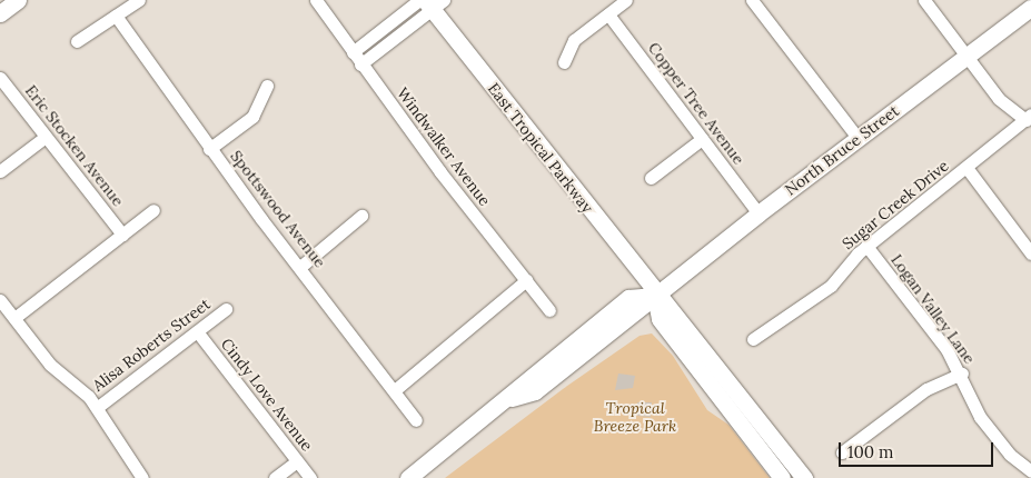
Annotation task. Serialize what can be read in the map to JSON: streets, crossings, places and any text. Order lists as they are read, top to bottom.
{
  "streets": {
    "main road": ["East Tropical Parkway", "North Bruce Street"],
    "street": [
      "Copper Tree Avenue",
      "Eric Stocken Avenue",
      "Windwalker Avenue",
      "Sugar Creek Drive",
      "Spottswood Avenue",
      "Logan Valley Lane",
      "Alisa Roberts Street",
      "Cindy Love Avenue"
    ]
  },
  "crossings": [
    ["Copper Tree Avenue", "North Bruce Street"],
    ["East Tropical Parkway", "North Bruce Street"],
    ["Sugar Creek Drive", "Logan Valley Lane"],
    ["Alisa Roberts Street", "Cindy Love Avenue"]
  ],
  "parks": ["Tropical Breeze Park"],
  "scale_bar": "100 m"
}
